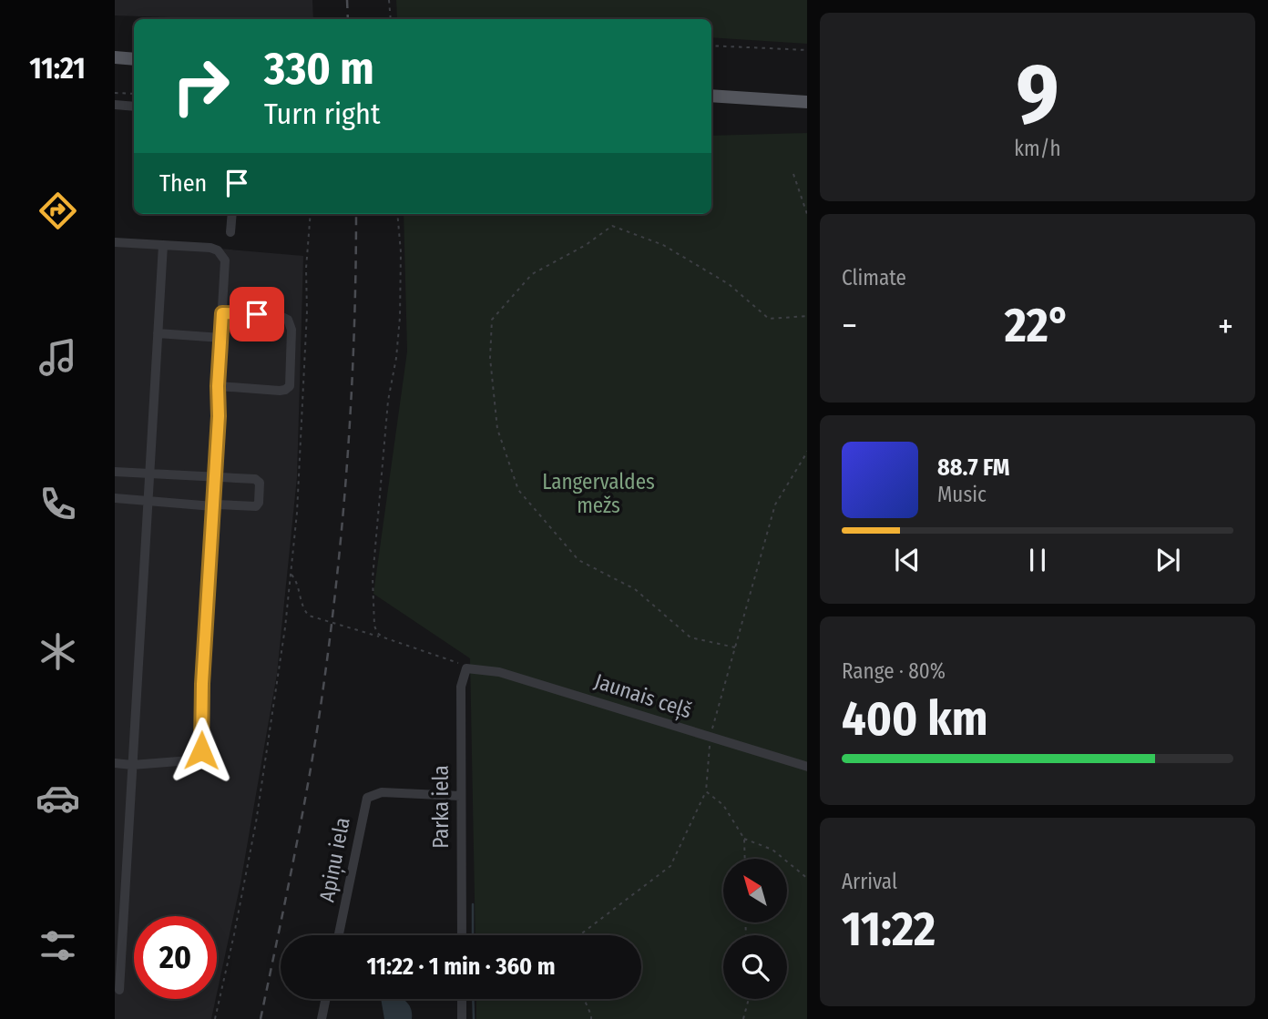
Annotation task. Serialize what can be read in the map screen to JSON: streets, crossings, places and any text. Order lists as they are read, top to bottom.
{
  "streets": {
    "street": ["Jaunais ceļš", "Parka iela", "Apiņu iela"]
  },
  "crossings": [
    ["Jaunais ceļš", "Parka iela"],
    ["Parka iela", "Apiņu iela"]
  ],
  "parks": ["Langervaldes mežs"],
  "north": "top left",
  "page": {
    "tabs": "11:21",
    "tile": [
      ["9", "km/h"],
      "Climate",
      ["Range · 80%", "400 km"],
      ["Arrival", "11:22"]
    ],
    "turn": ["330 m", "Turn right"],
    "then": "Then",
    "heat": ["−", "22°", "+"],
    "song": ["88.7 FM", "Music"],
    "limit": "20",
    "trip": "11:22 · 1 min · 360 m"
  }
}
